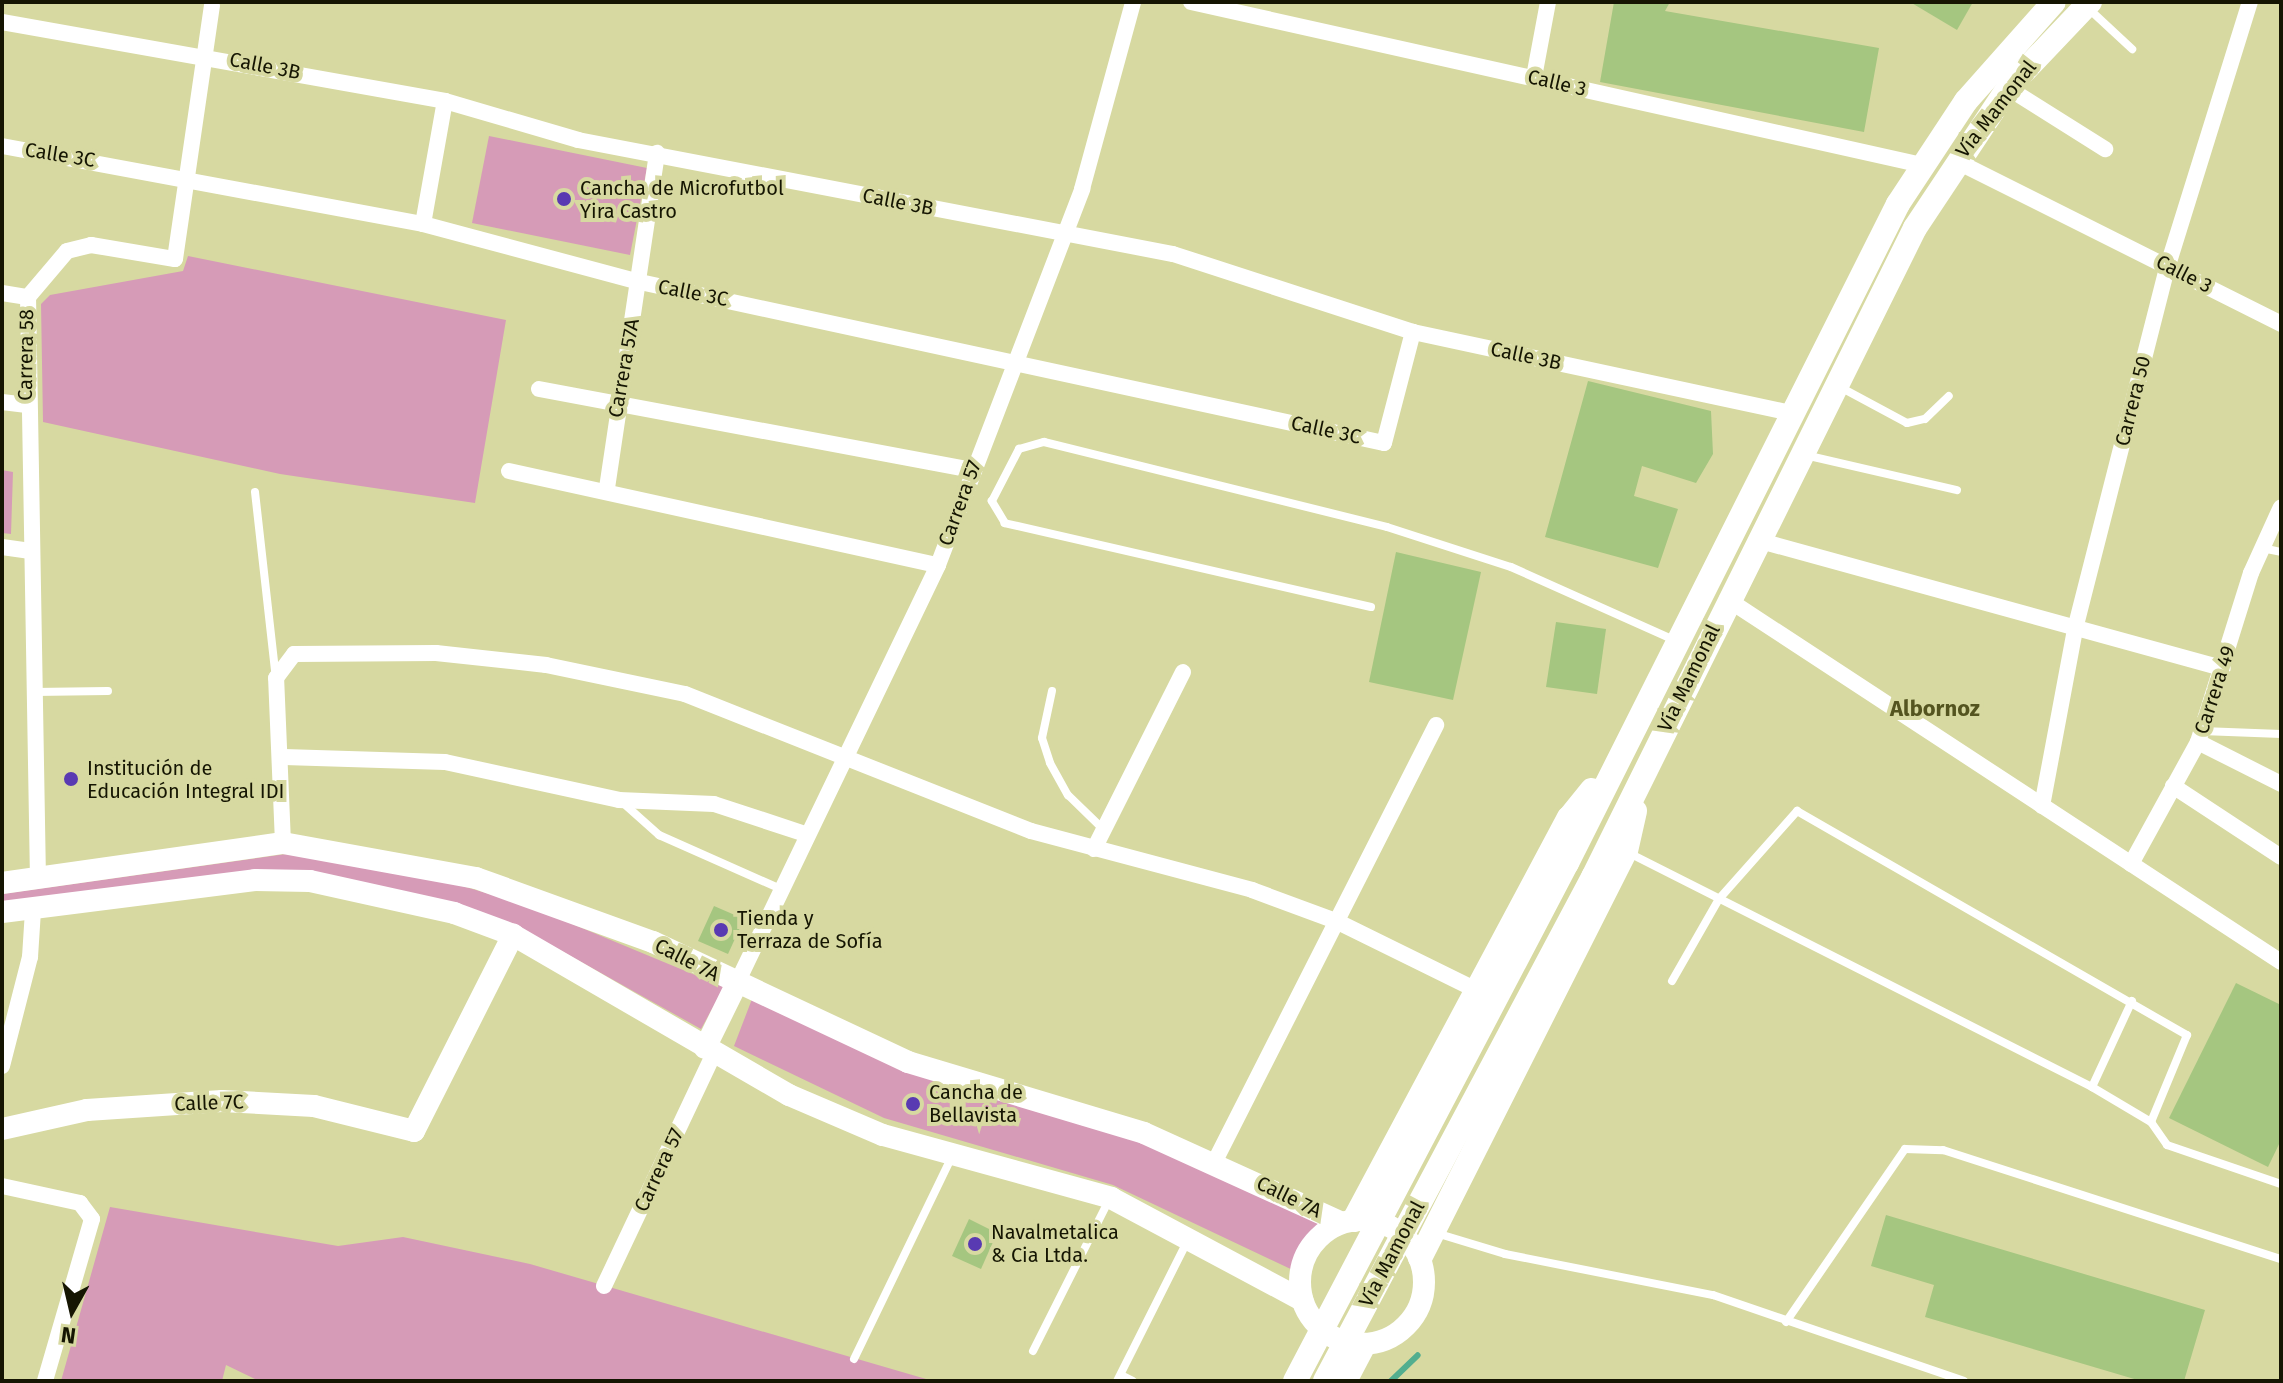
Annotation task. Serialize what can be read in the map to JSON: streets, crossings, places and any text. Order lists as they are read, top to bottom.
{
  "streets": {
    "main road": ["Vía Mamonal"],
    "street": [
      "Calle 3B",
      "Calle 3",
      "Calle 3C",
      "Carrera 58",
      "Carrera 57A",
      "Carrera 50",
      "Carrera 57",
      "Carrera 49",
      "Calle 7A",
      "Calle 7C"
    ]
  },
  "crossings": [
    ["Calle 3B", "Vía Mamonal"],
    ["Calle 3B", "Calle 3C"],
    ["Calle 3B", "Carrera 58"],
    ["Calle 3B", "Carrera 57A"],
    ["Calle 3B", "Carrera 57"],
    ["Calle 3", "Vía Mamonal"],
    ["Calle 3", "Carrera 50"],
    ["Calle 3C", "Carrera 58"],
    ["Calle 3C", "Carrera 57A"],
    ["Calle 3C", "Carrera 57"],
    ["Carrera 58", "Calle 7A"],
    ["Carrera 57", "Calle 7A"]
  ],
  "districts": ["Albornoz"],
  "places": [
    "Cancha de Microfutbol Yira Castro",
    "Institución de Educación Integral IDI",
    "Tienda y Terraza de Sofía",
    "Cancha de Bellavista",
    "Navalmetalica & Cia Ltda."
  ],
  "north": "bottom"
}
